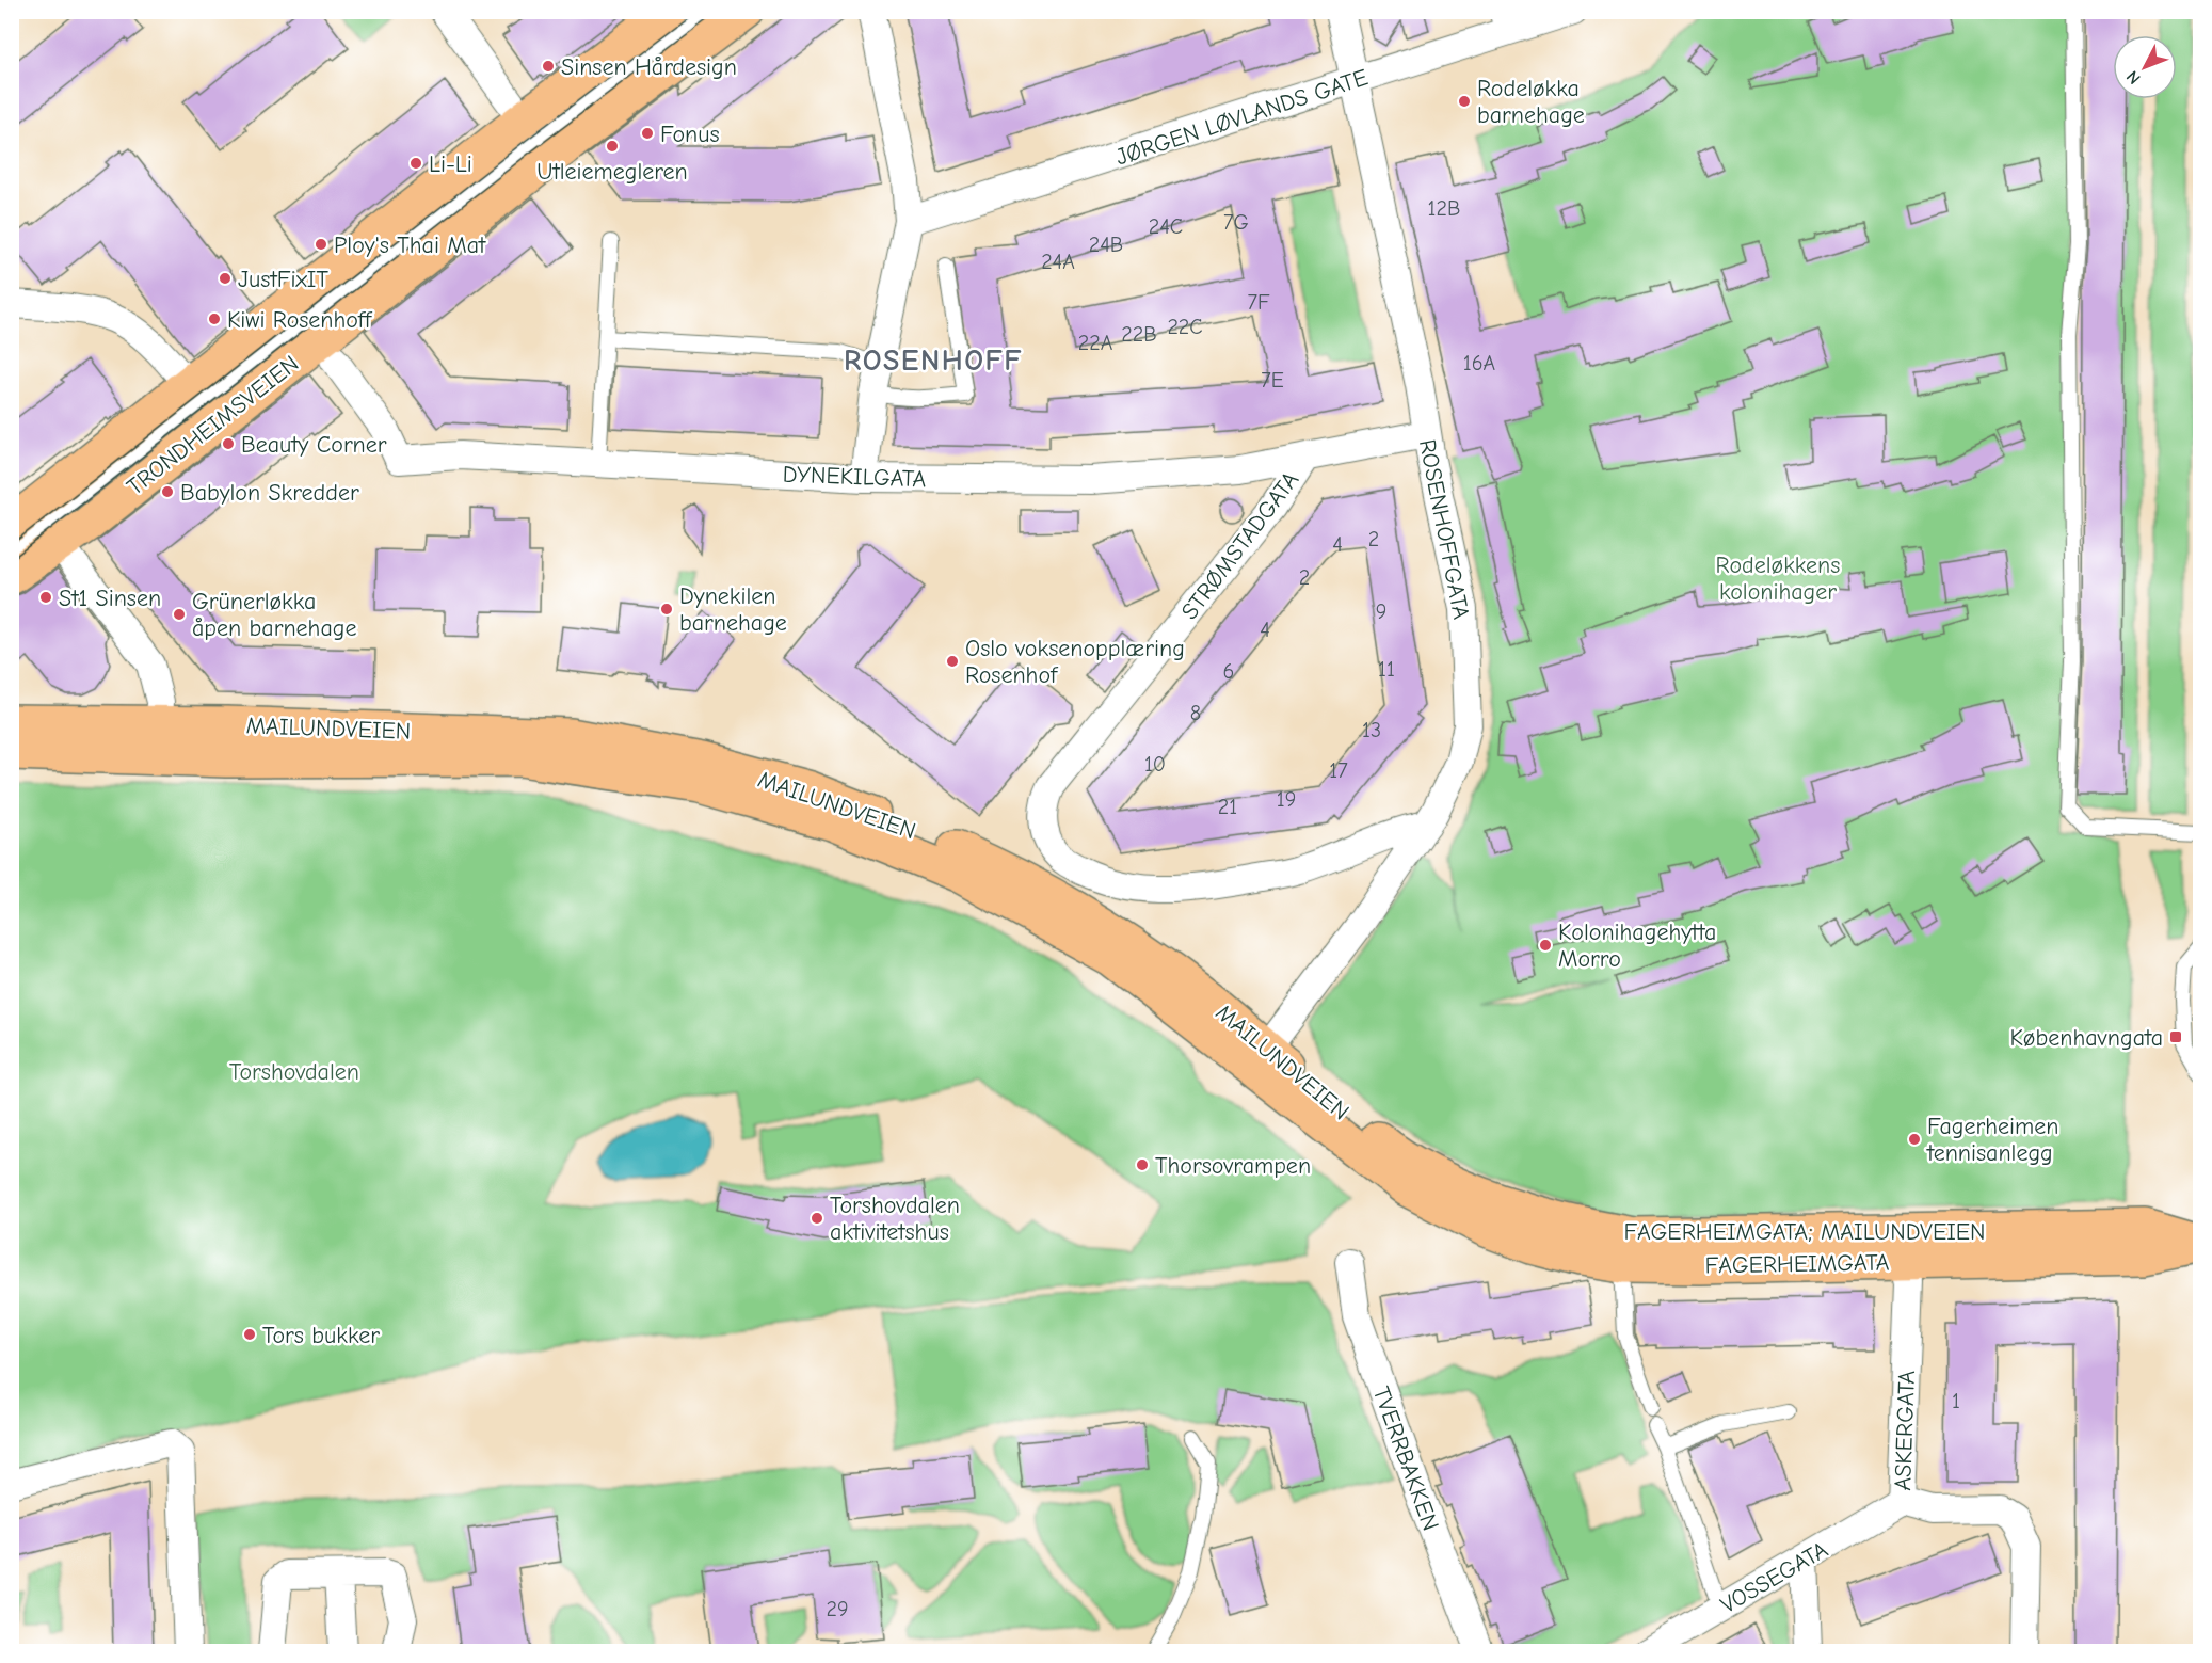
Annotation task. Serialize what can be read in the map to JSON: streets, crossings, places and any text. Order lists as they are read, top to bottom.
{
  "streets": {
    "main road": [
      "TRONDHEIMSVEIEN",
      "MAILUNDVEIEN",
      "FAGERHEIMGATA; MAILUNDVEIEN",
      "FAGERHEIMGATA"
    ],
    "street": [
      "JØRGEN LØVLANDS GATE",
      "DYNEKILGATA",
      "ROSENHOFFGATA",
      "STRØMSTADGATA",
      "ASKERGATA",
      "TVERRBAKKEN",
      "VOSSEGATA"
    ]
  },
  "crossings": [
    ["JØRGEN LØVLANDS GATE", "ROSENHOFFGATA"],
    ["DYNEKILGATA", "ROSENHOFFGATA"],
    ["DYNEKILGATA", "STRØMSTADGATA"],
    ["ROSENHOFFGATA", "STRØMSTADGATA"],
    ["ROSENHOFFGATA", "MAILUNDVEIEN"],
    ["MAILUNDVEIEN", "FAGERHEIMGATA; MAILUNDVEIEN"],
    ["MAILUNDVEIEN", "FAGERHEIMGATA"],
    ["FAGERHEIMGATA; MAILUNDVEIEN", "FAGERHEIMGATA"],
    ["FAGERHEIMGATA", "ASKERGATA"],
    ["ASKERGATA", "VOSSEGATA"]
  ],
  "districts": ["ROSENHOFF"],
  "parks": ["Rodeløkkens kolonihager", "Torshovdalen"],
  "places": {
    "other": [
      "Sinsen Hårdesign",
      "Rodeløkka barnehage",
      "Fonus",
      "Utleiemegleren",
      "Li-Li",
      "Ploy's Thai Mat",
      "JustFixIT",
      "Kiwi Rosenhoff",
      "Beauty Corner",
      "Babylon Skredder",
      "St1 Sinsen",
      "Dynekilen barnehage",
      "Grünerløkka åpen barnehage",
      "Oslo voksenopplæring Rosenhof",
      "Kolonihagehytta Morro",
      "Fagerheimen tennisanlegg",
      "Thorsovrampen",
      "Torshovdalen aktivitetshus",
      "Tors bukker"
    ],
    "transit": ["Københavngata"]
  },
  "house_numbers": [
    "12B",
    "7G",
    "24C",
    "24B",
    "24A",
    "7F",
    "22C",
    "22B",
    "22A",
    "16A",
    "7E",
    "2",
    "4",
    "2",
    "9",
    "4",
    "11",
    "6",
    "8",
    "13",
    "10",
    "17",
    "19",
    "21",
    "1",
    "29"
  ],
  "north": "bottom left"
}
